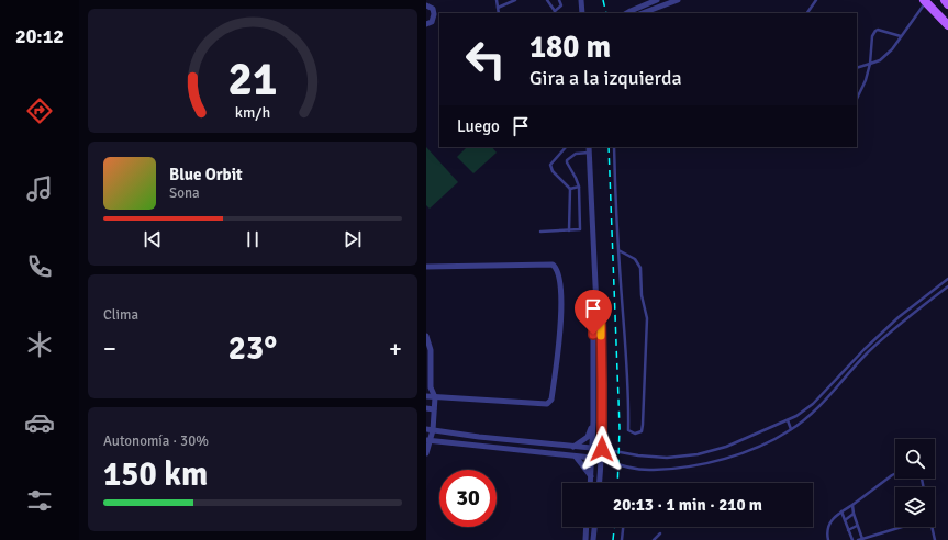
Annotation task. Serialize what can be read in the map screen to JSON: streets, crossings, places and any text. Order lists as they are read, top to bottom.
{
  "page": {
    "tabs": "20:12",
    "turn": ["180 m", "Gira a la izquierda"],
    "then": "Luego",
    "song": ["Blue Orbit", "Sona"],
    "tile": [
      "Clima",
      ["Autonomía · 30%", "150 km"]
    ],
    "heat": ["−", "23°", "+"],
    "limit": "30",
    "trip": "20:13 · 1 min · 210 m",
    "gauge": ["21", "km/h"]
  }
}
